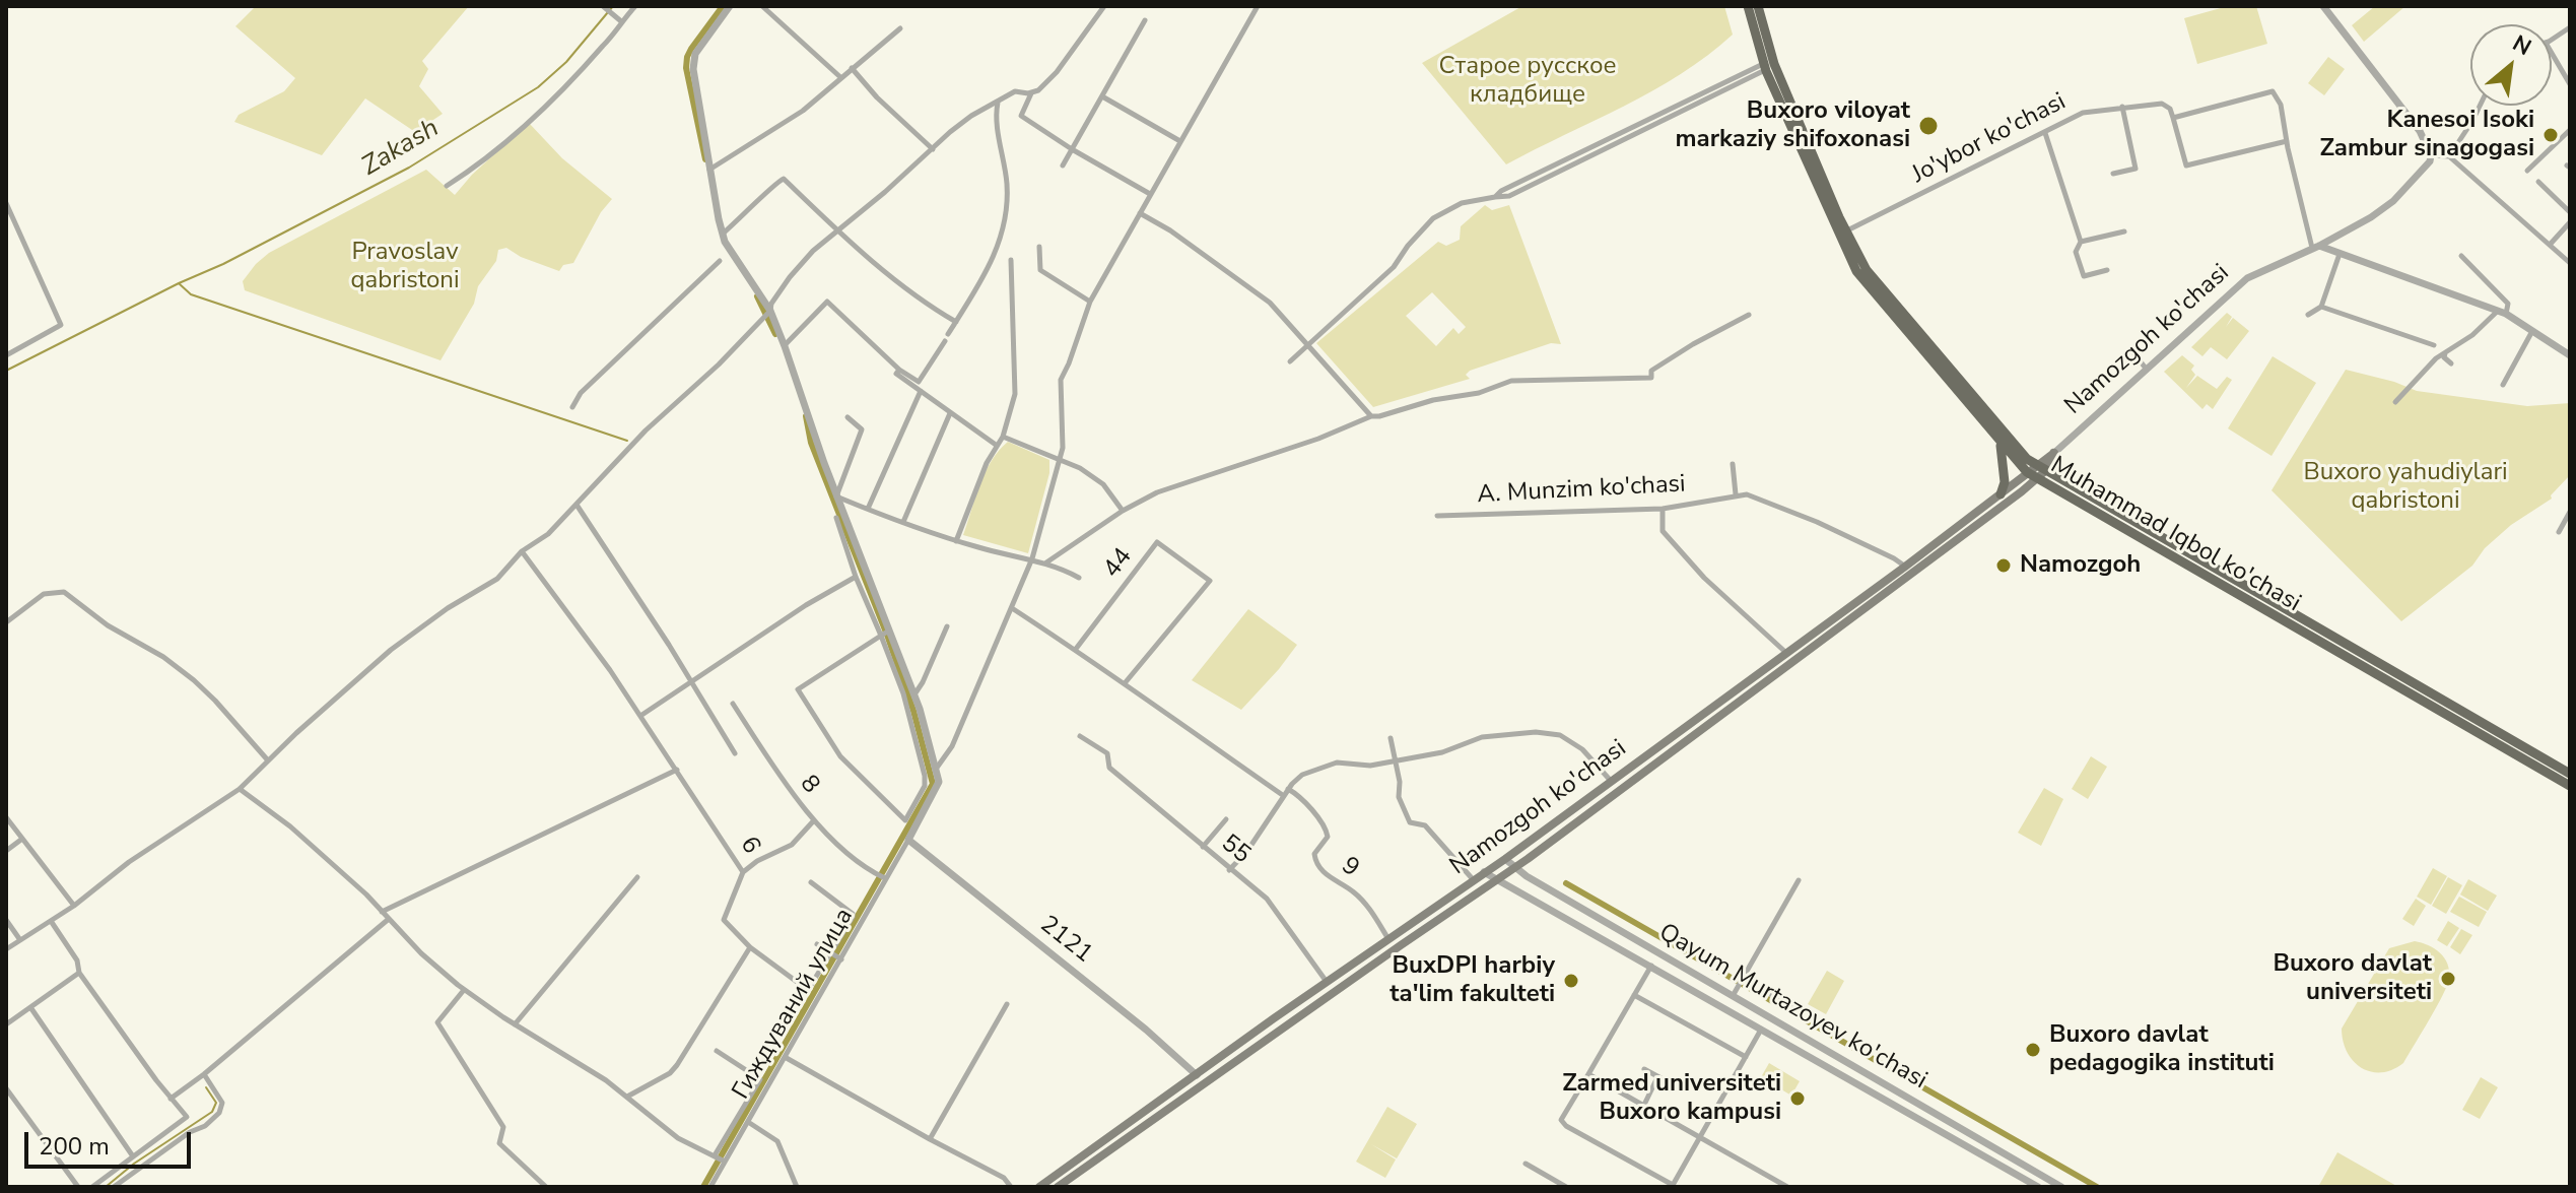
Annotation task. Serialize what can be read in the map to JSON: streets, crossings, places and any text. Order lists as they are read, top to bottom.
{
  "streets": {
    "main road": ["Namozgoh ko'chasi", "Muhammad Iqbol ko'chasi"],
    "street": [
      "Jo'ybor ko'chasi",
      "A. Munzim ko'chasi",
      "44",
      "8",
      "6",
      "55",
      "9",
      "2121",
      "Гиждуваний улица",
      "Qayum Murtazoyev ko'chasi"
    ]
  },
  "crossings": [
    ["Jo'ybor ko'chasi", "Muhammad Iqbol ko'chasi"],
    ["Namozgoh ko'chasi", "A. Munzim ko'chasi"],
    ["Namozgoh ko'chasi", "Muhammad Iqbol ko'chasi"],
    ["Namozgoh ko'chasi", "55"],
    ["Namozgoh ko'chasi", "9"],
    ["Namozgoh ko'chasi", "2121"],
    ["Namozgoh ko'chasi", "Qayum Murtazoyev ko'chasi"],
    ["8", "Гиждуваний улица"],
    ["6", "Гиждуваний улица"],
    ["2121", "Гиждуваний улица"]
  ],
  "water": ["Zakash"],
  "parks": ["Старое русское кладбище", "Pravoslav qabristoni", "Buxoro yahudiylari qabristoni"],
  "places": [
    "Buxoro viloyat markaziy shifoxonasi",
    "Kanesoi Isoki Zambur sinagogasi",
    "Namozgoh",
    "Buxoro davlat universiteti",
    "BuxDPI harbiy ta'lim fakulteti",
    "Buxoro davlat pedagogika instituti",
    "Zarmed universiteti Buxoro kampusi"
  ],
  "scale_bar": "200 m",
  "north": "top right"
}
